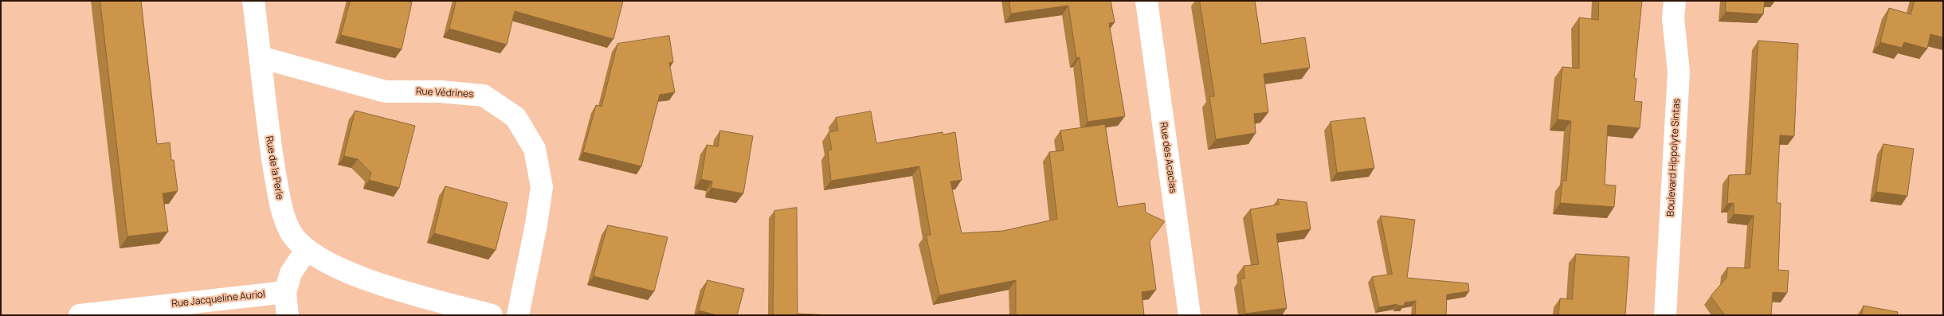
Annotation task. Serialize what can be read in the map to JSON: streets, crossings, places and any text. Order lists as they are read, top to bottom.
{
  "streets": {
    "street": [
      "Rue Védrines",
      "Rue des Acacias",
      "Boulevard Hippolyte Sintas",
      "Rue de la Perle",
      "Rue Jacqueline Auriol"
    ]
  },
  "crossings": [
    ["Rue Védrines", "Rue de la Perle"]
  ]
}
